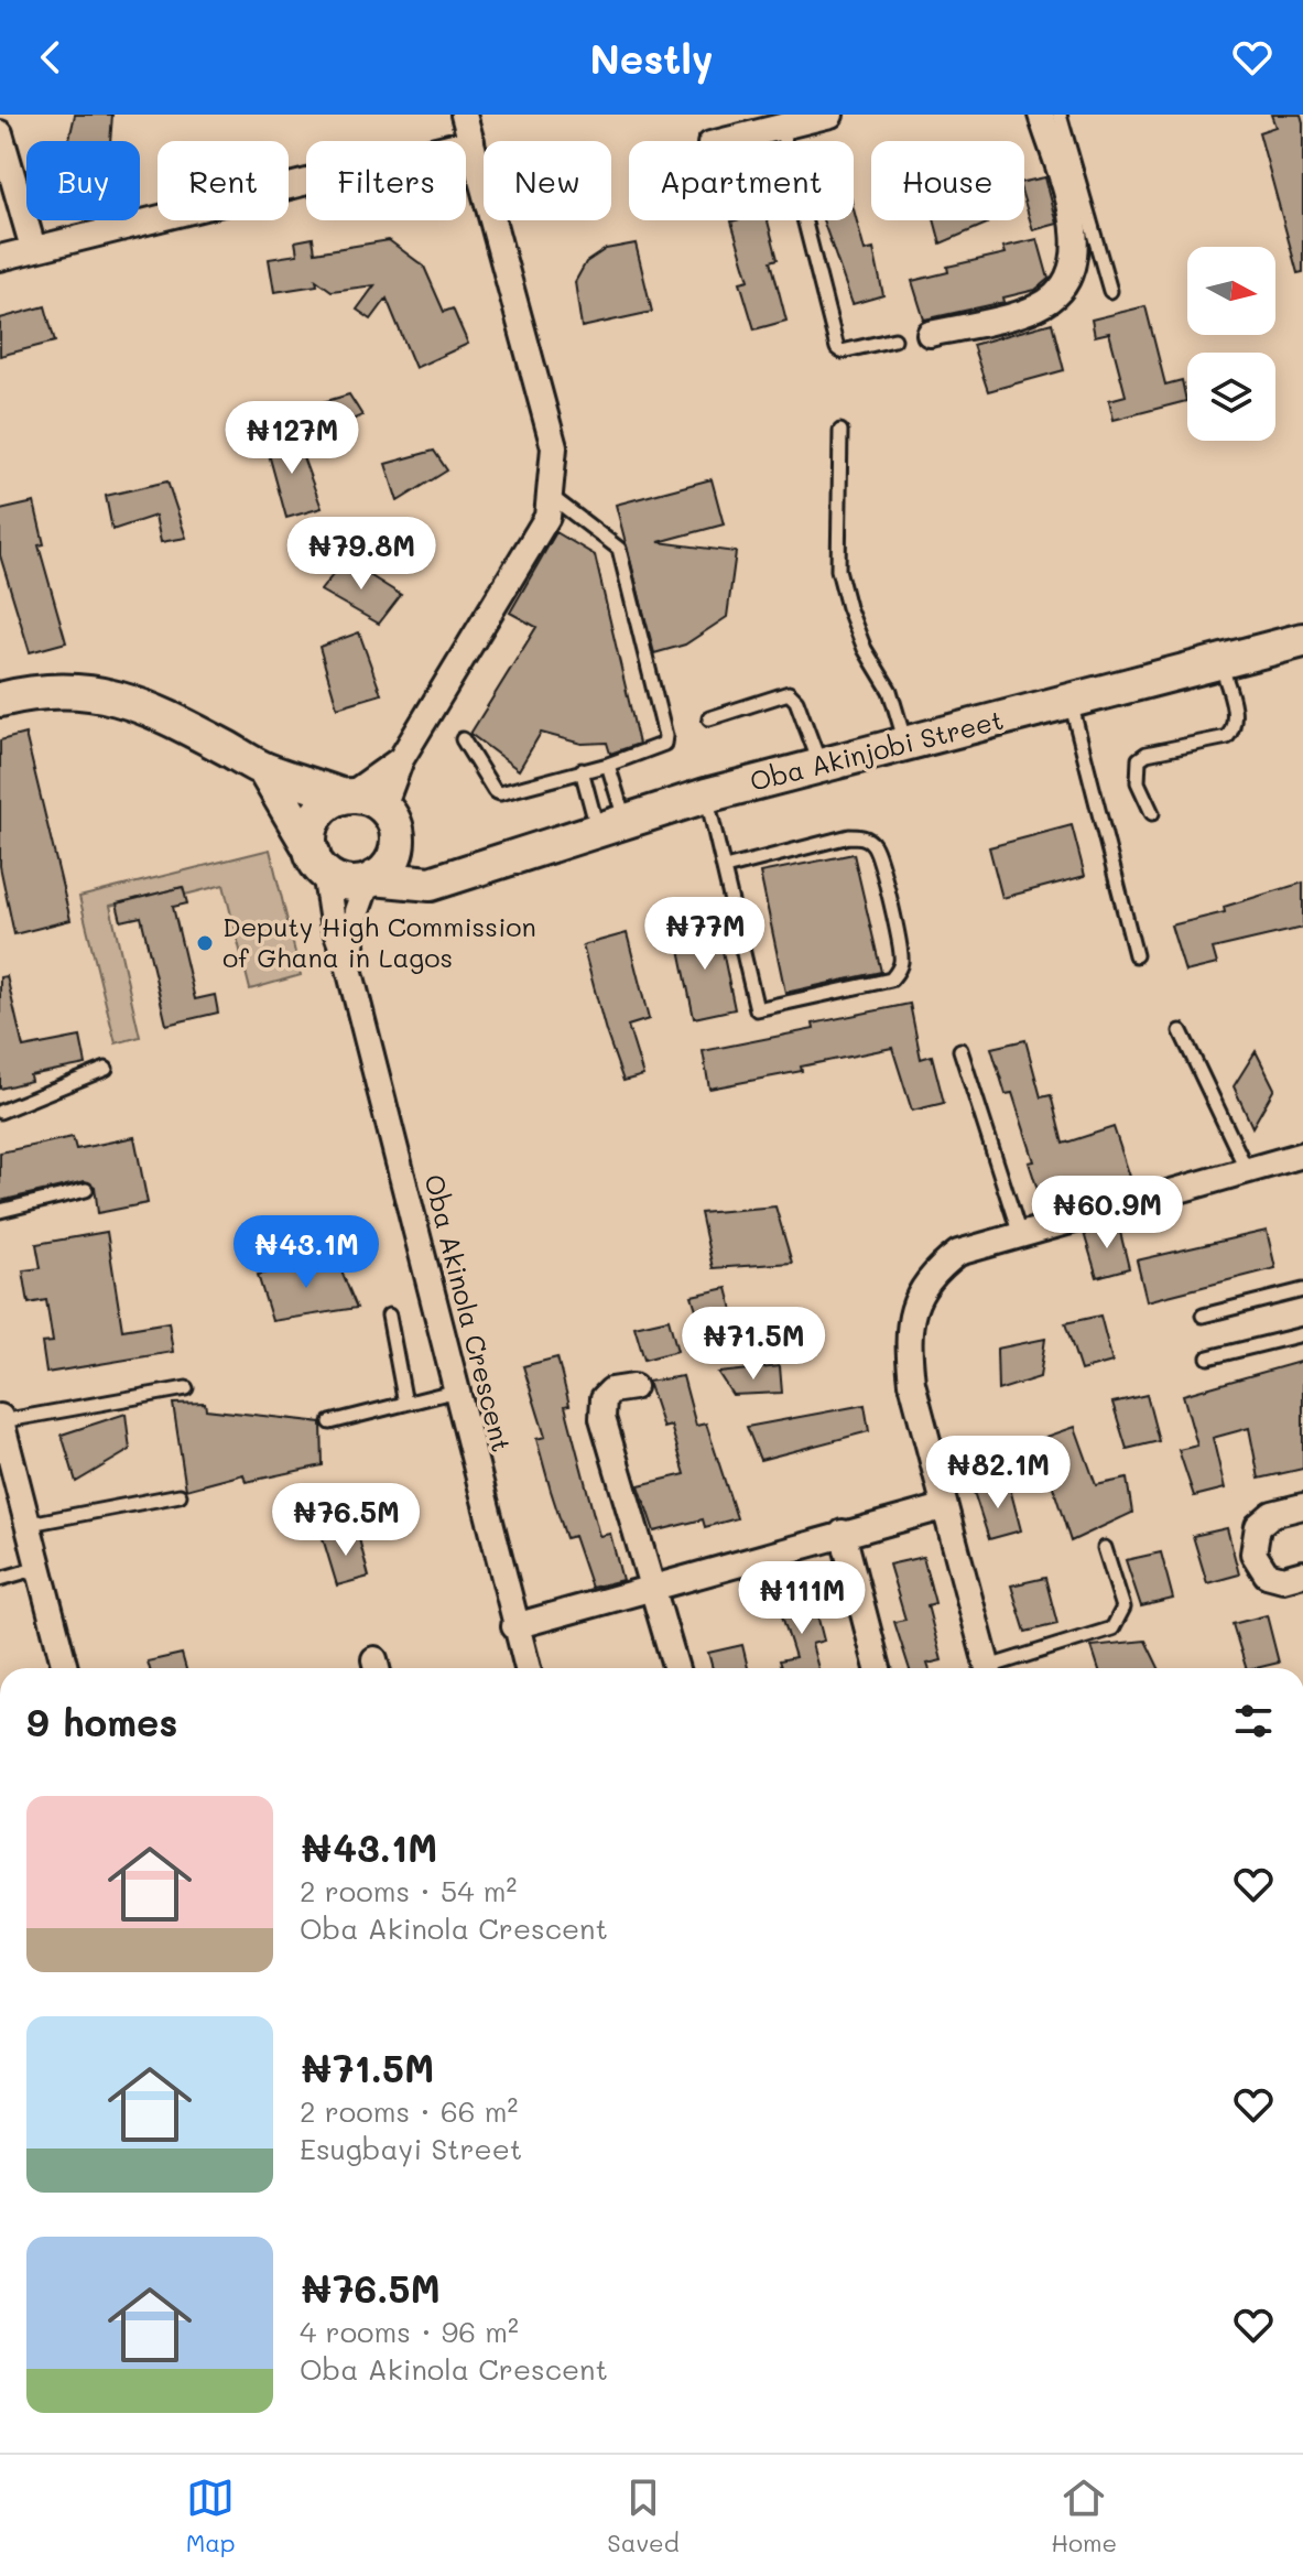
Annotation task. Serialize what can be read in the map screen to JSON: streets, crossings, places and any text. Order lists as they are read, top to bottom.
{
  "streets": {
    "street": ["Oba Akinjobi Street", "Oba Akinola Crescent"]
  },
  "crossings": [
    ["Oba Akinjobi Street", "Oba Akinola Crescent"]
  ],
  "places": ["Deputy High Commission of Ghana in Lagos"],
  "north": "right",
  "page": {
    "header": "Nestly",
    "chip": [
      "Buy",
      "Rent",
      "Filters",
      "New",
      "Apartment",
      "House"
    ],
    "price": [
      "₦127M",
      "₦79.8M",
      "₦77M",
      "₦60.9M",
      "₦43.1M",
      "₦71.5M",
      "₦82.1M",
      "₦76.5M",
      "₦111M"
    ],
    "heading": "9 homes",
    "list": [
      {
        "name": "₦43.1M",
        "note": "2 rooms · 54 m² · Oba Akinola Crescent"
      },
      {
        "name": "₦71.5M",
        "note": "2 rooms · 66 m² · Esugbayi Street"
      },
      {
        "name": "₦76.5M",
        "note": "4 rooms · 96 m² · Oba Akinola Crescent"
      }
    ],
    "tabs": ["Map", "Saved", "Home"]
  }
}
